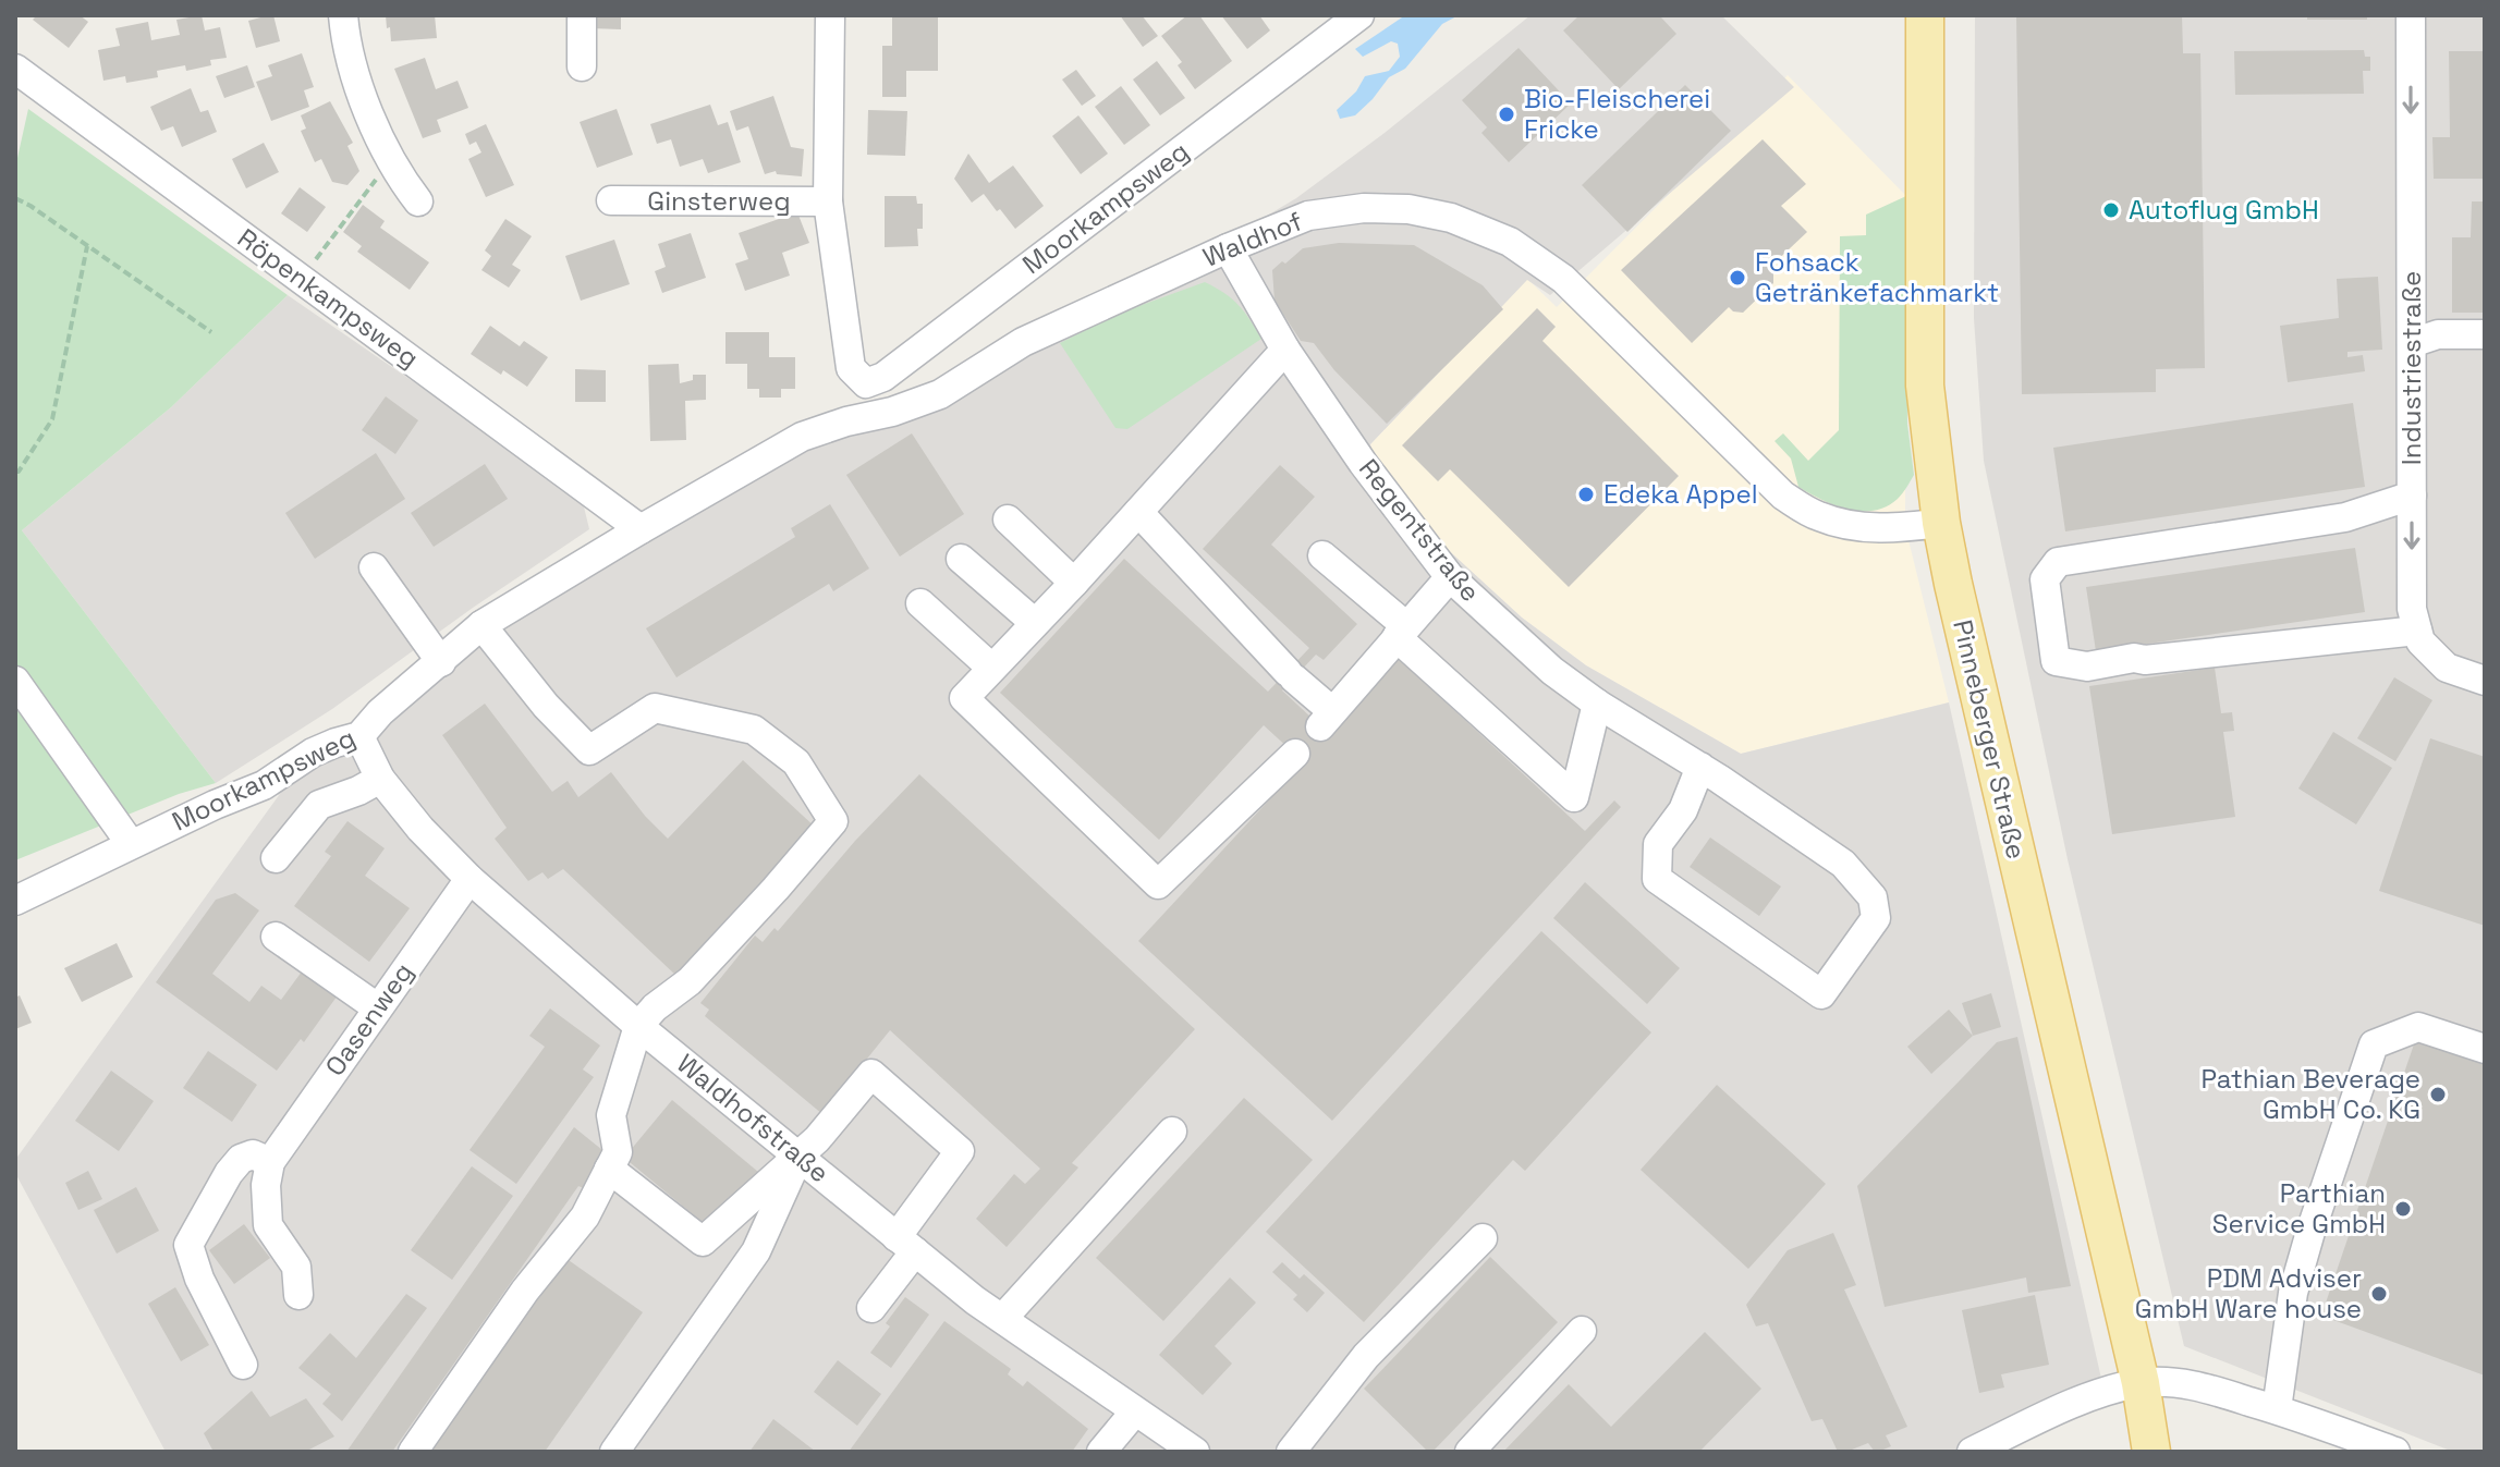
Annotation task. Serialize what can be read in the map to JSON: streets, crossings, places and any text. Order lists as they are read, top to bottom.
{
  "streets": {
    "main road": ["Pinneberger Straße"],
    "street": [
      "Ginsterweg",
      "Moorkampsweg",
      "Waldhof",
      "Röpenkampsweg",
      "Industriestraße",
      "Regentstraße",
      "Oasenweg",
      "Waldhofstraße"
    ]
  },
  "crossings": [
    ["Ginsterweg", "Moorkampsweg"],
    ["Moorkampsweg", "Waldhof"],
    ["Moorkampsweg", "Röpenkampsweg"],
    ["Moorkampsweg", "Waldhofstraße"],
    ["Waldhof", "Regentstraße"],
    ["Waldhof", "Pinneberger Straße"],
    ["Oasenweg", "Waldhofstraße"]
  ],
  "one_way": ["Industriestraße"],
  "places": [
    "Bio-Fleischerei Fricke",
    "Autoflug GmbH",
    "Fohsack Getränkefachmarkt",
    "Edeka Appel",
    "Pathian Beverage GmbH Co. KG",
    "Parthian Service GmbH",
    "PDM Adviser GmbH Ware house"
  ]
}
